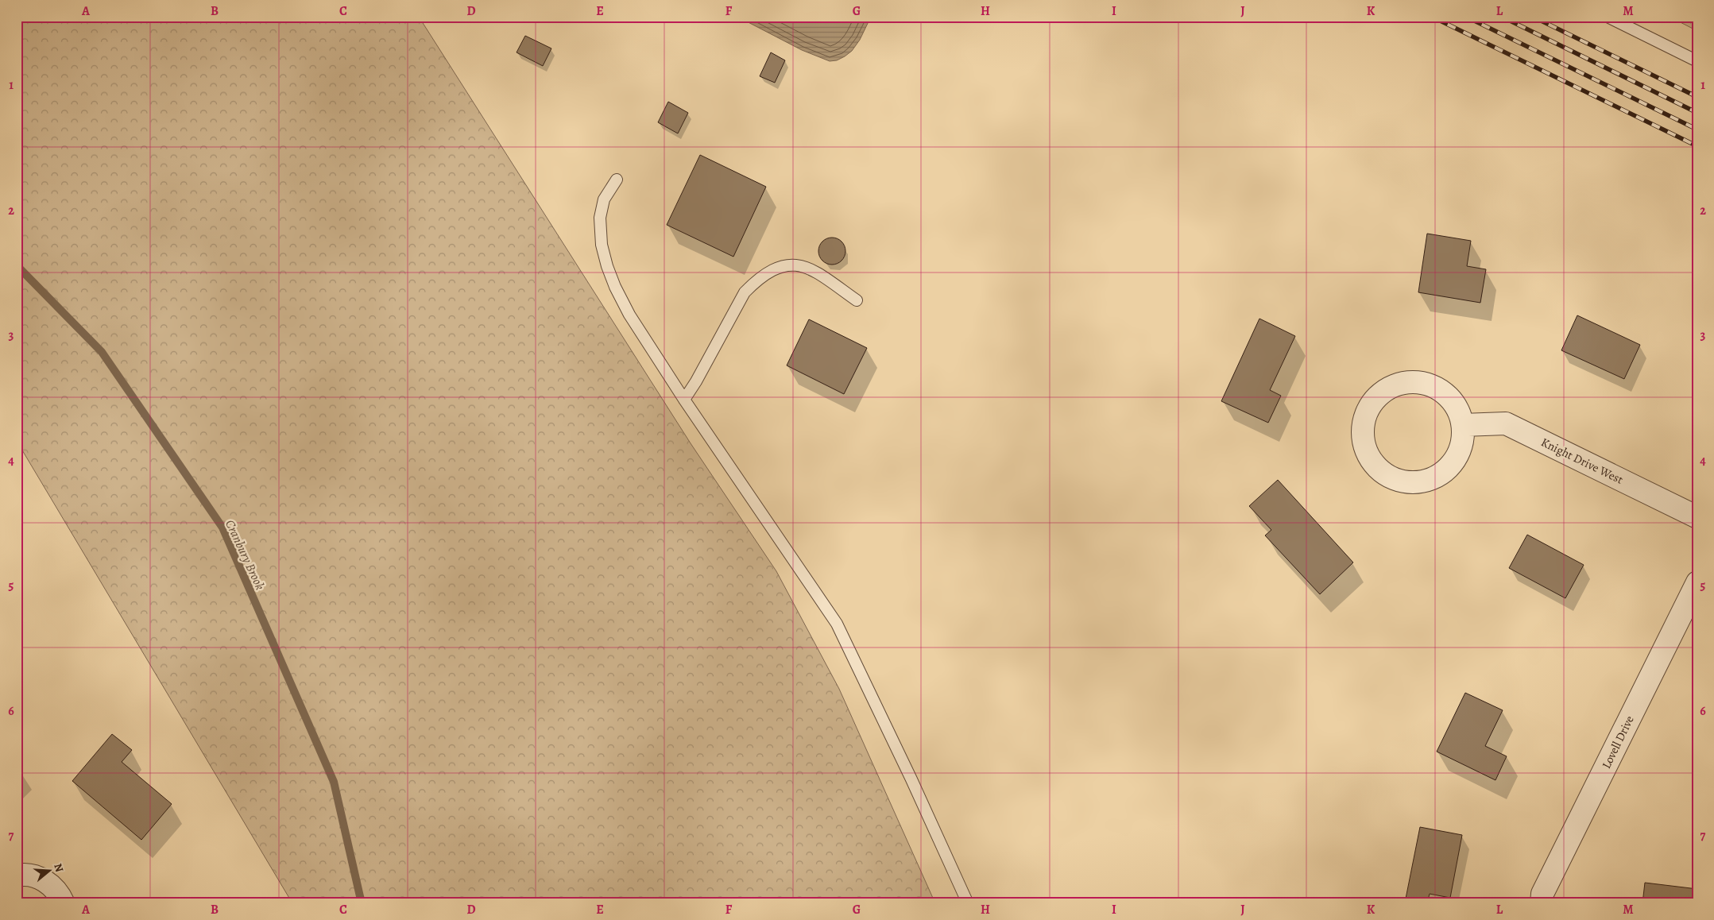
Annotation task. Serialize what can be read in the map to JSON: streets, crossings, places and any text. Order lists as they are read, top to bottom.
{
  "streets": {
    "street": ["Knight Drive West", "Lovell Drive"]
  },
  "water": ["Cranbury Brook"],
  "north": "right",
  "grid": {
    "columns": [
      "A",
      "B",
      "C",
      "D",
      "E",
      "F",
      "G",
      "H",
      "I",
      "J",
      "K",
      "L",
      "M"
    ],
    "rows": [
      "1",
      "2",
      "3",
      "4",
      "5",
      "6",
      "7"
    ]
  }
}
